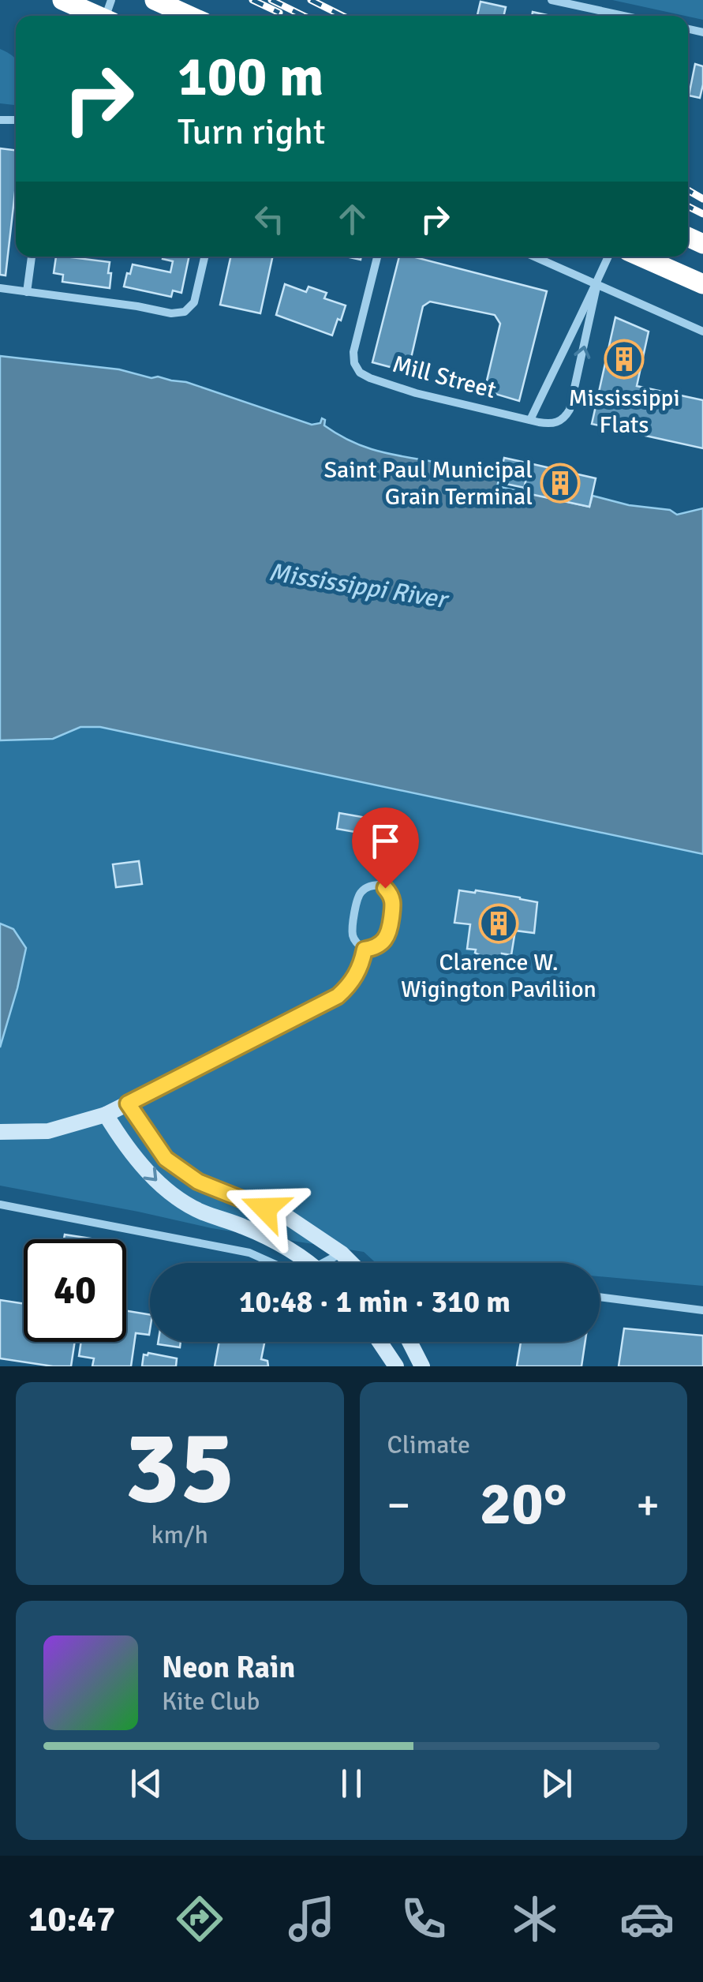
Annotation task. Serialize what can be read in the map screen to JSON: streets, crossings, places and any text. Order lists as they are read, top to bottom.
{
  "streets": {
    "street": ["Mill Street"]
  },
  "water": ["Mississippi River"],
  "places": {
    "building": ["Mississippi Flats", "Saint Paul Municipal Grain Terminal", "Clarence W. Wigington Paviliion"]
  },
  "page": {
    "turn": ["100 m", "Turn right"],
    "limit": "40",
    "trip": "10:48 · 1 min · 310 m",
    "tile": [
      ["35", "km/h"],
      "Climate"
    ],
    "heat": ["−", "20°", "+"],
    "song": ["Neon Rain", "Kite Club"],
    "tabs": "10:47"
  }
}
